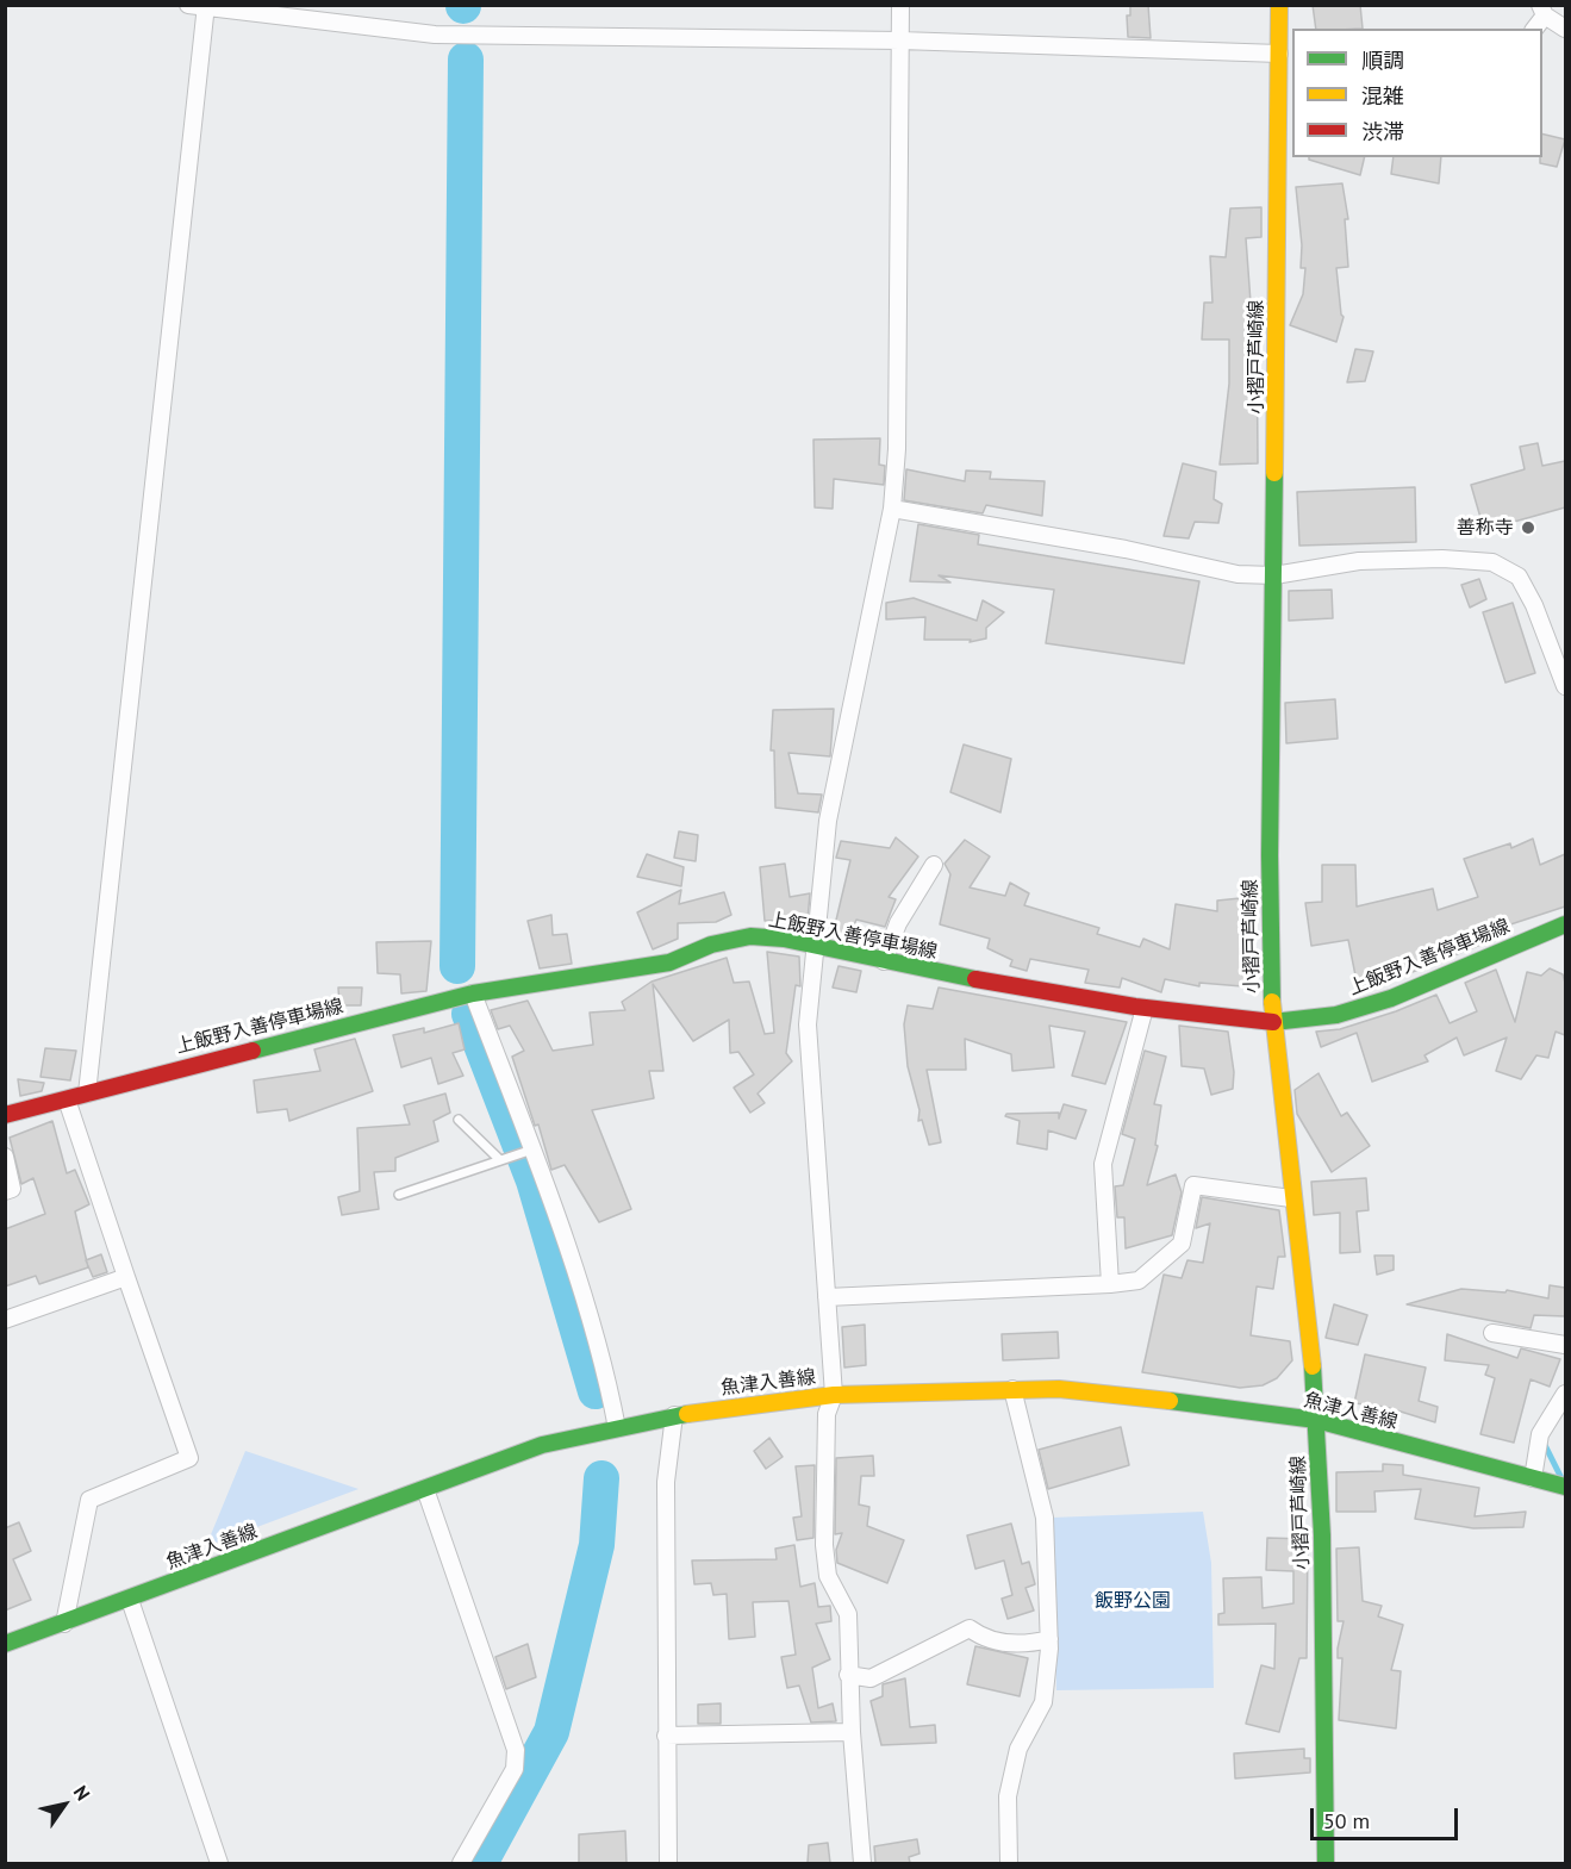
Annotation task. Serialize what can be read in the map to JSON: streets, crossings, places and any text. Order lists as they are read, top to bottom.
{
  "streets": {
    "main road": ["小摺戸芦崎線", "上飯野入善停車場線", "魚津入善線"]
  },
  "crossings": [
    ["小摺戸芦崎線", "上飯野入善停車場線"],
    ["小摺戸芦崎線", "魚津入善線"]
  ],
  "parks": ["飯野公園"],
  "places": ["善称寺"],
  "legend": ["順調", "混雑", "渋滞"],
  "scale_bar": "50 m",
  "north": "top right"
}
